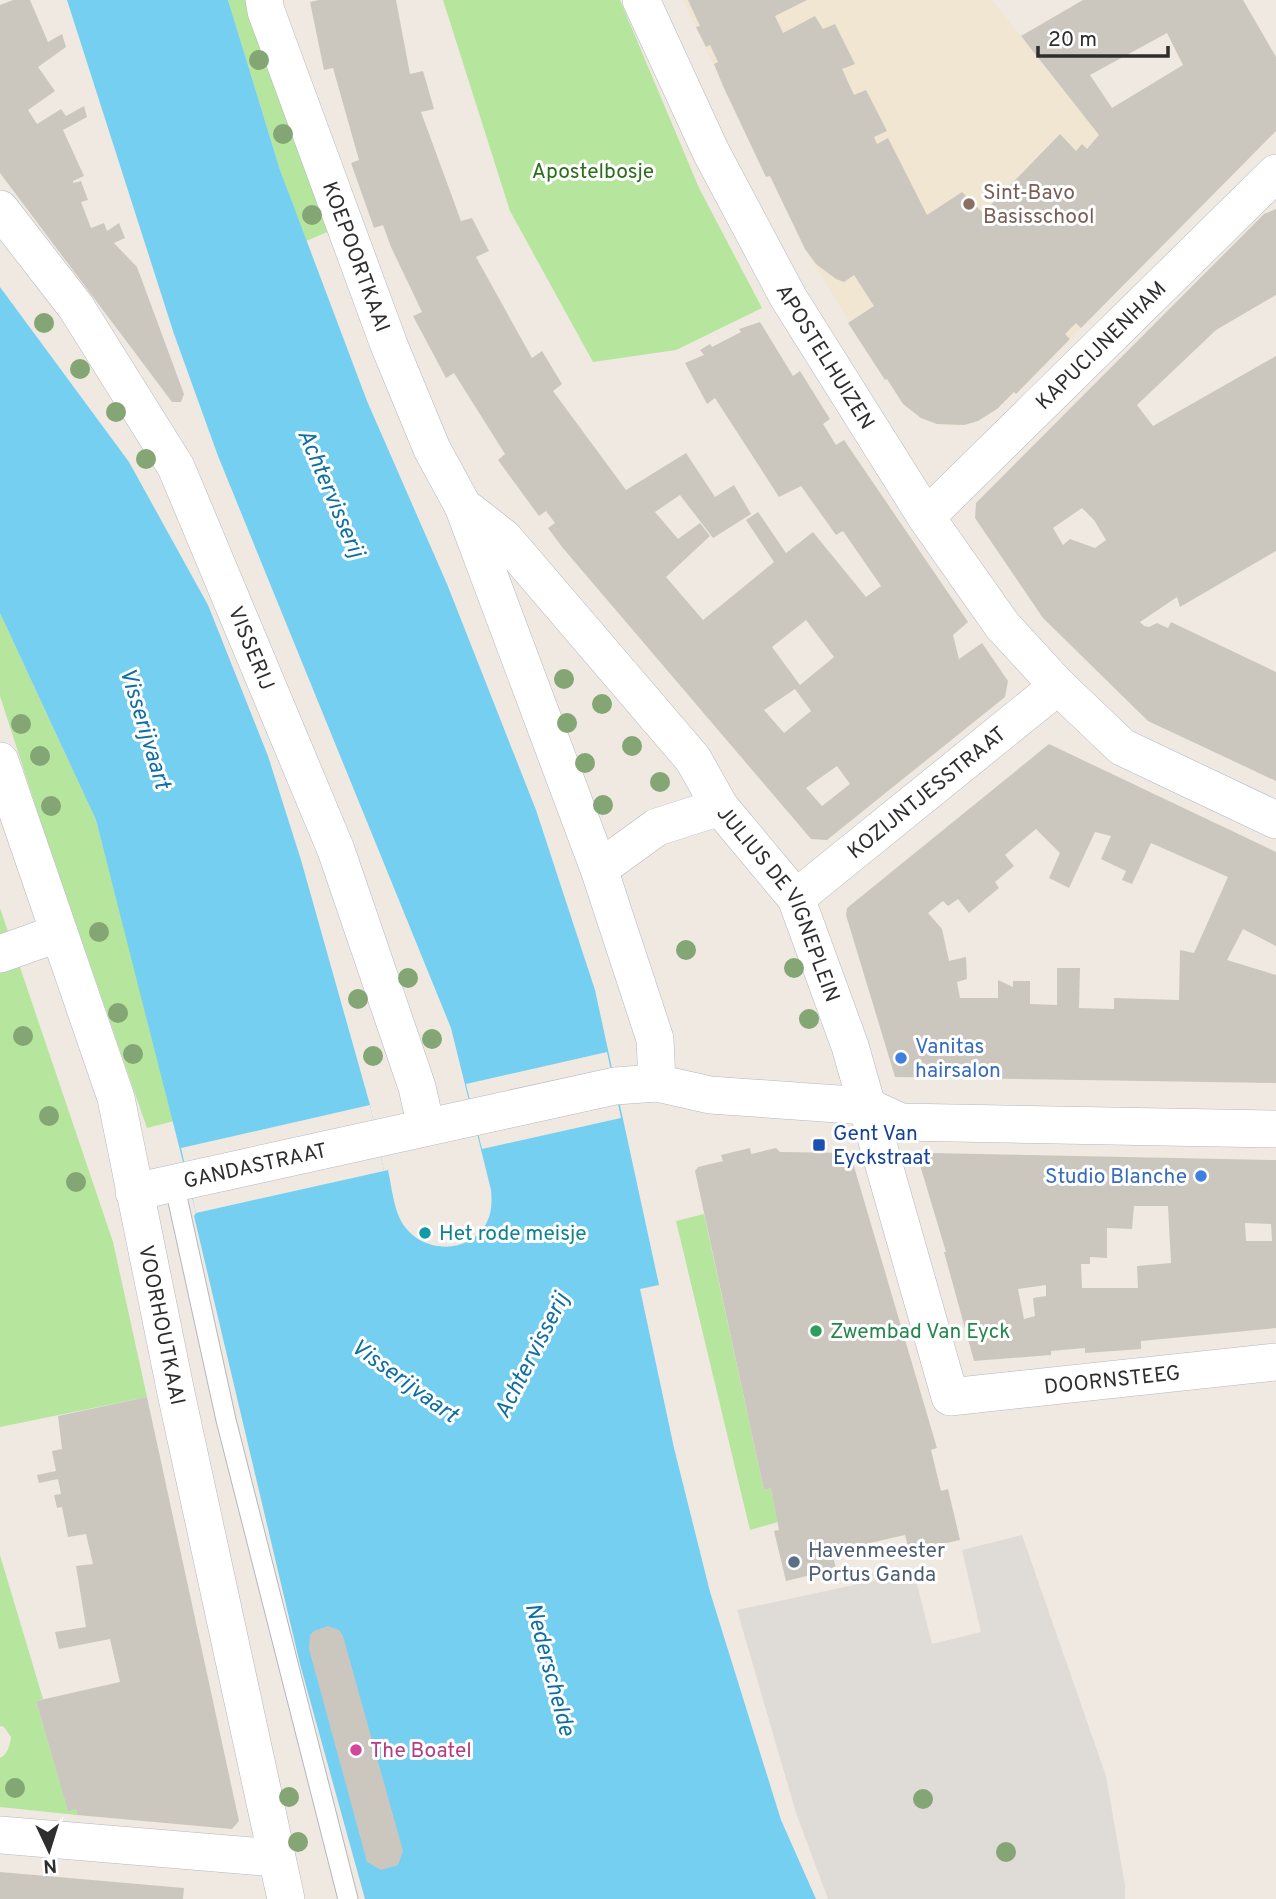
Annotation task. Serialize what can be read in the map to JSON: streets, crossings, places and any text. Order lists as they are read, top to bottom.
{
  "streets": {
    "street": [
      "KOEPOORTKAAI",
      "KAPUCIJNENHAM",
      "APOSTELHUIZEN",
      "VISSERIJ",
      "KOZIJNTJESSTRAAT",
      "JULIUS DE VIGNEPLEIN",
      "GANDASTRAAT",
      "VOORHOUTKAAI",
      "DOORNSTEEG"
    ]
  },
  "crossings": [
    ["KOEPOORTKAAI", "JULIUS DE VIGNEPLEIN"],
    ["KAPUCIJNENHAM", "APOSTELHUIZEN"],
    ["APOSTELHUIZEN", "KOZIJNTJESSTRAAT"],
    ["VISSERIJ", "GANDASTRAAT"],
    ["KOZIJNTJESSTRAAT", "JULIUS DE VIGNEPLEIN"],
    ["JULIUS DE VIGNEPLEIN", "DOORNSTEEG"],
    ["GANDASTRAAT", "VOORHOUTKAAI"]
  ],
  "water": ["Achtervisserij", "Visserijvaart", "Nederschelde"],
  "parks": ["Apostelbosje"],
  "places": {
    "other": [
      "Sint-Bavo Basisschool",
      "Vanitas hairsalon",
      "Studio Blanche",
      "Het rode meisje",
      "Zwembad Van Eyck",
      "Havenmeester Portus Ganda",
      "The Boatel"
    ],
    "transit": ["Gent Van Eyckstraat"]
  },
  "scale_bar": "20 m",
  "north": "bottom"
}
